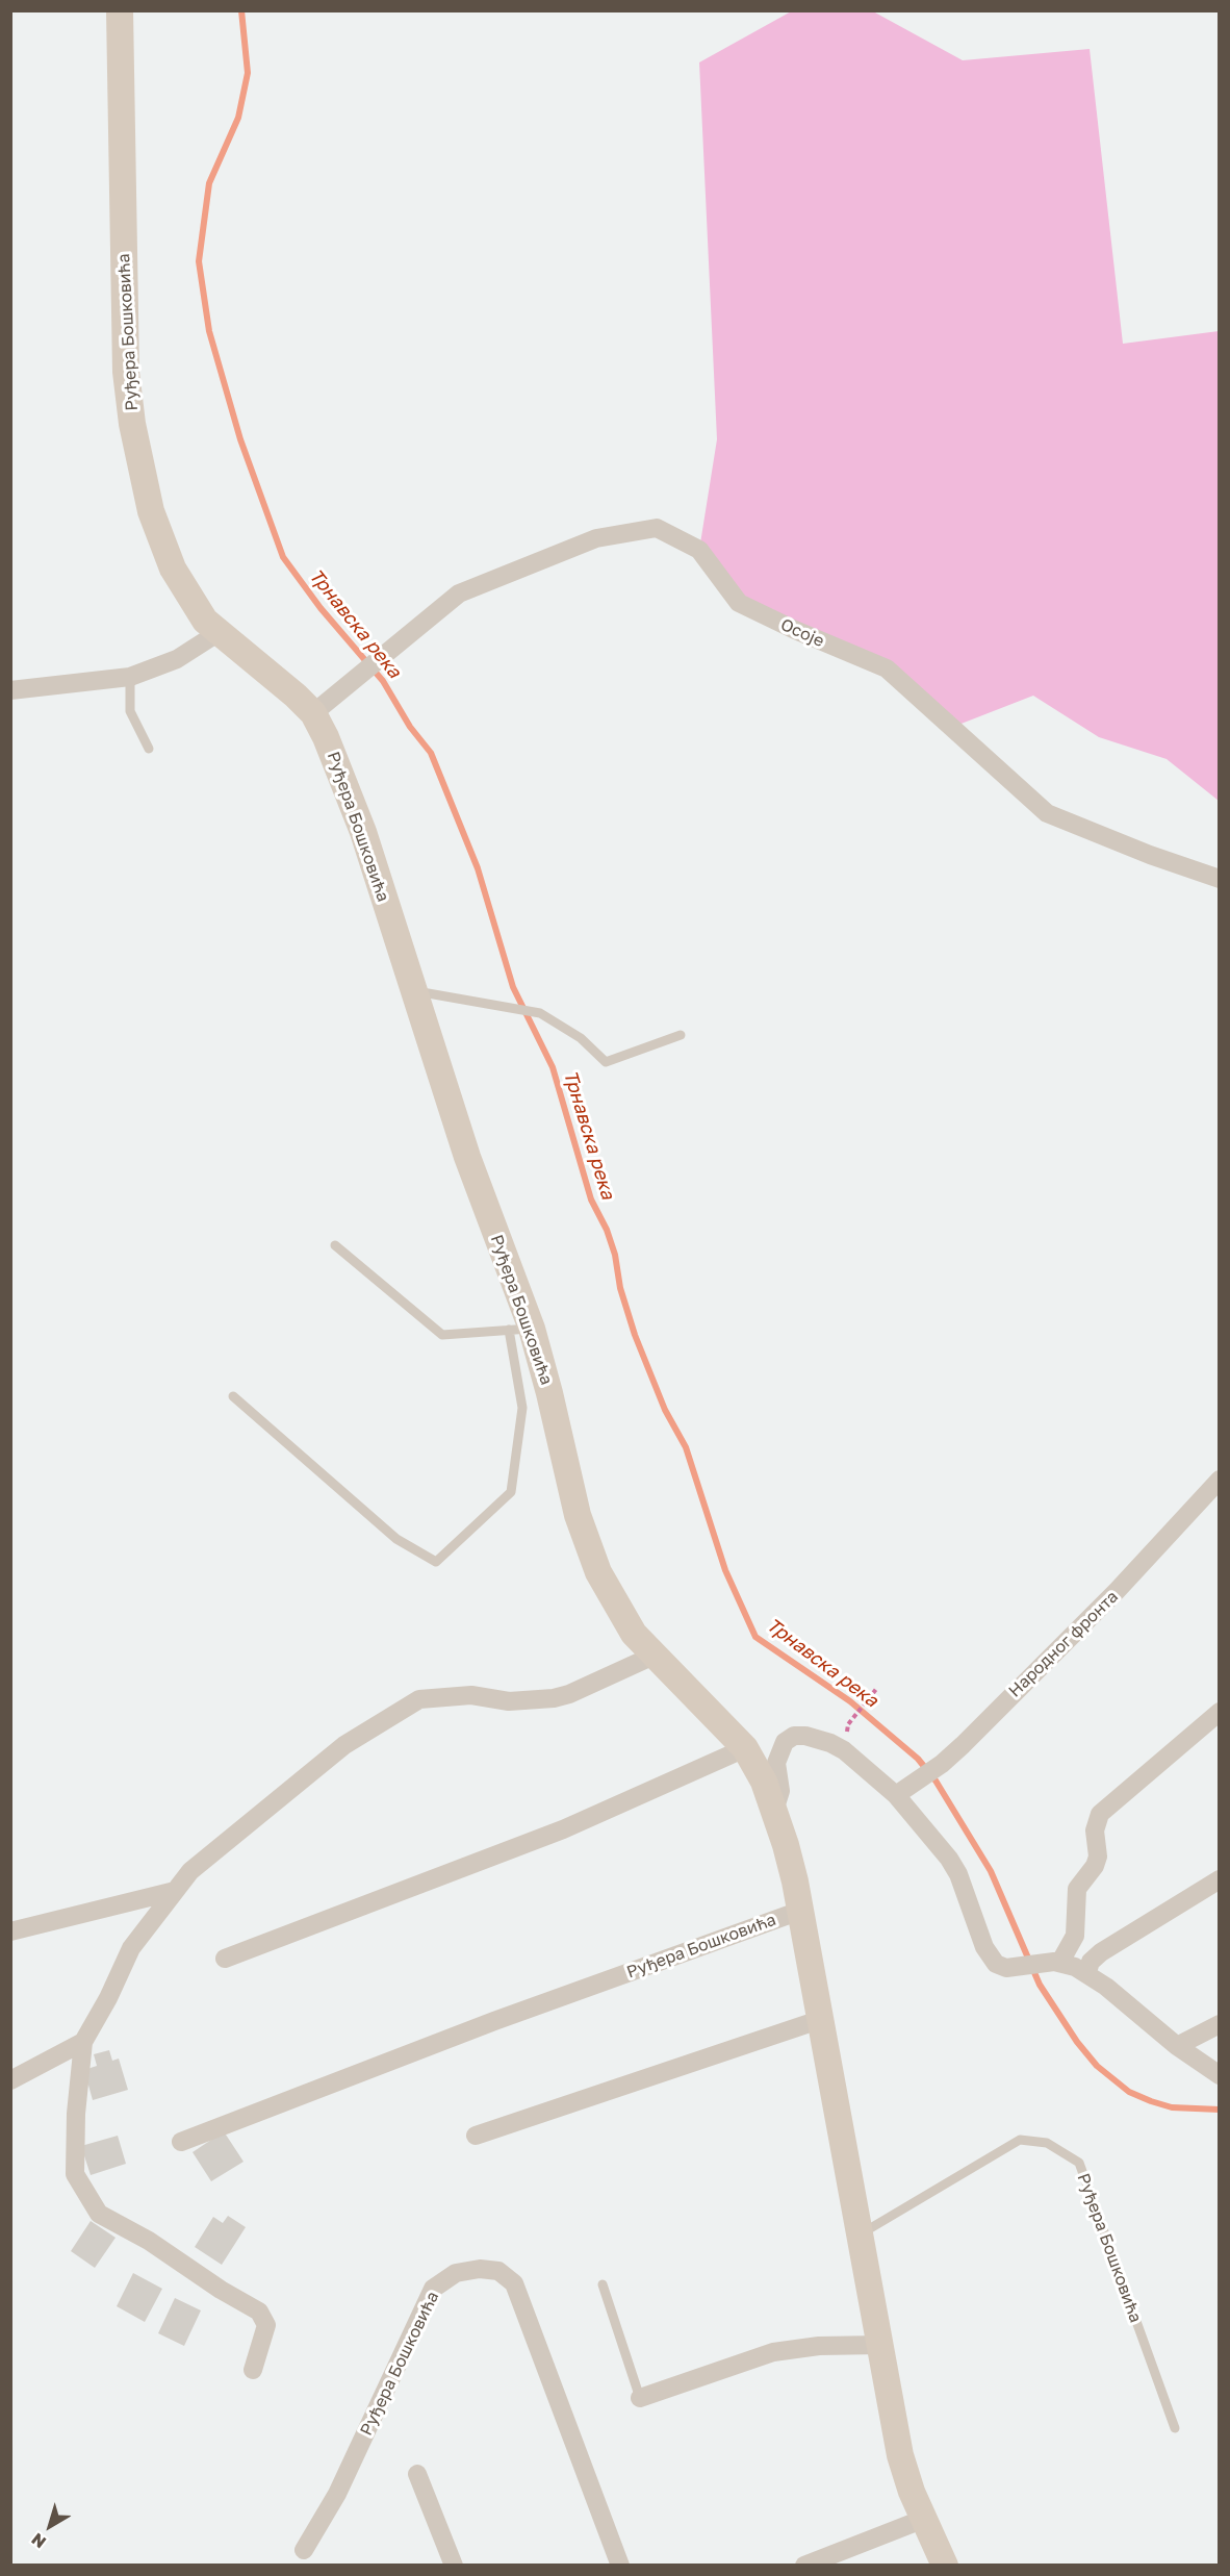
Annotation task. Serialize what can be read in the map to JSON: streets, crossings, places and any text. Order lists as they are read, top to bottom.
{
  "streets": {
    "main road": ["Руђера Бошковића"],
    "street": ["Осоје", "Народног фронта"]
  },
  "crossings": [
    ["Руђера Бошковића", "Осоје"],
    ["Руђера Бошковића", "Народног фронта"]
  ],
  "water": ["Трнавска река"],
  "north": "bottom left"
}
